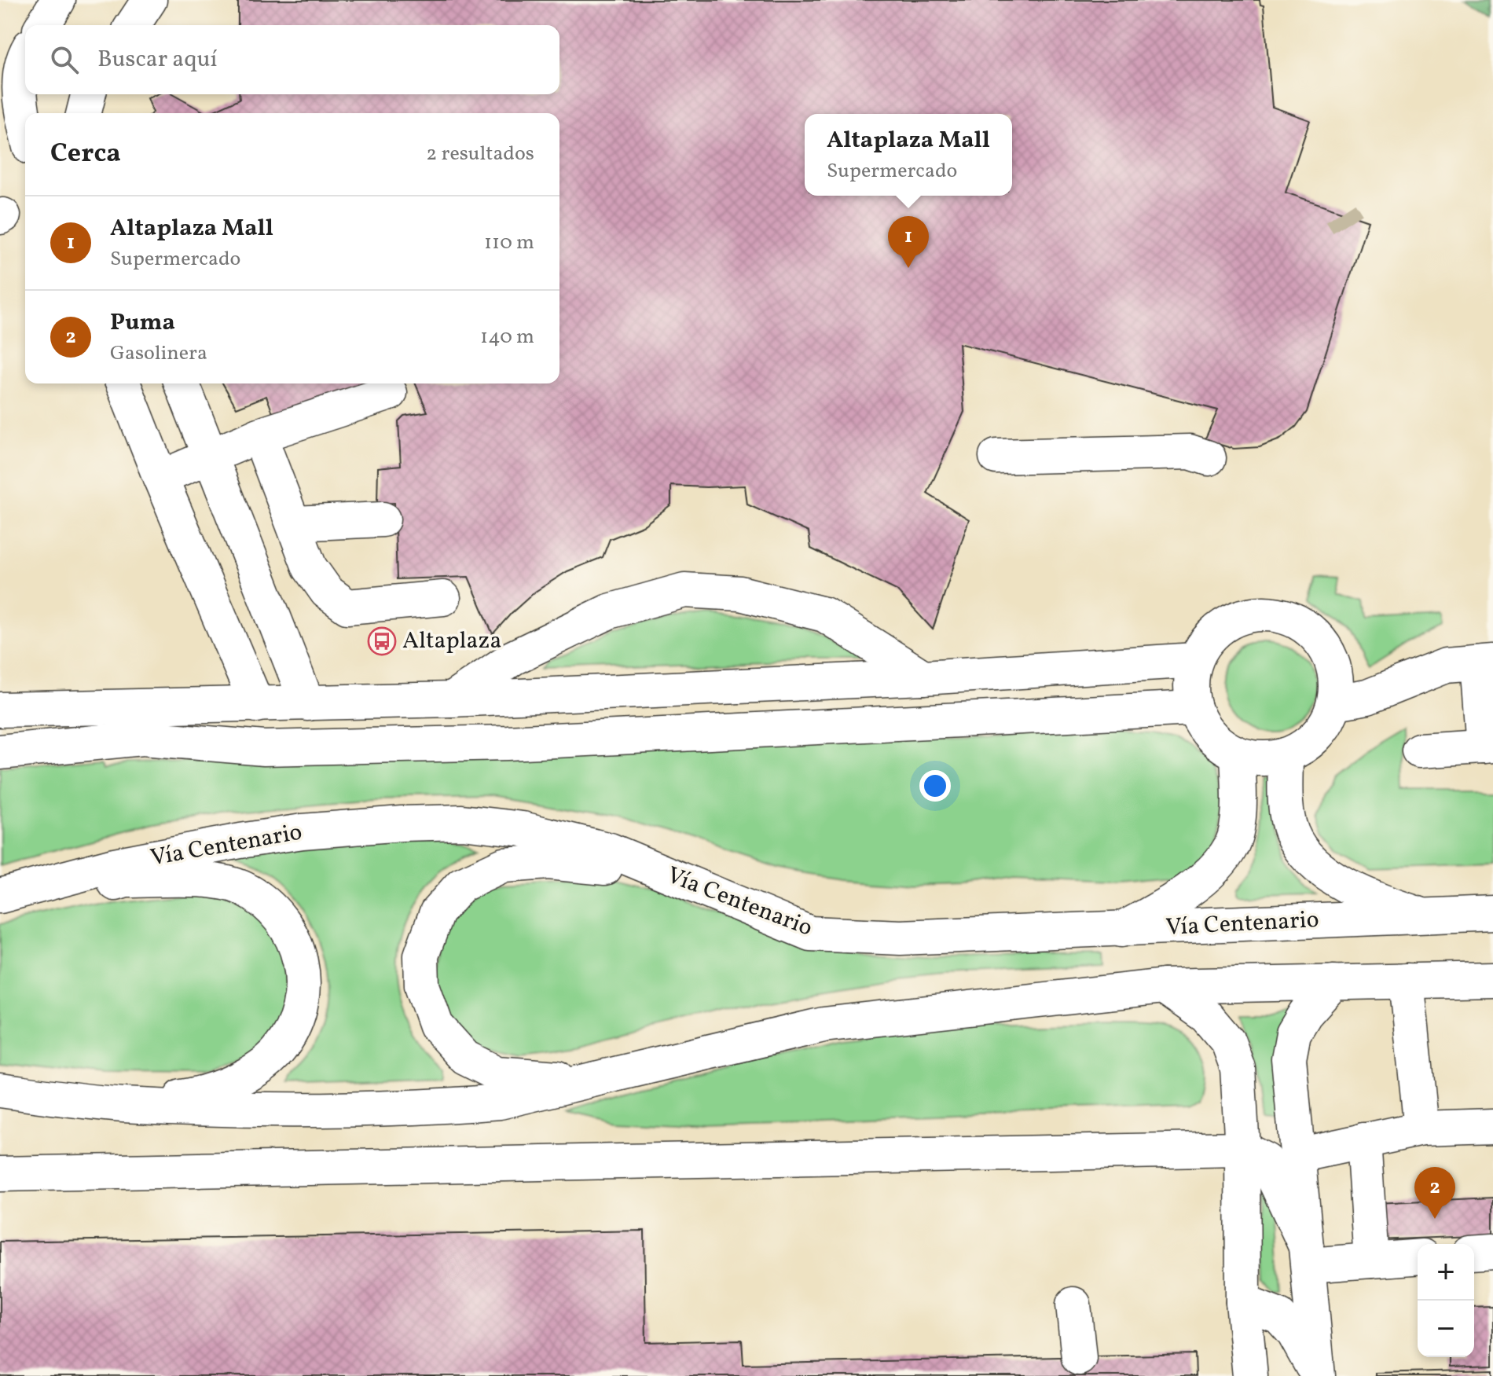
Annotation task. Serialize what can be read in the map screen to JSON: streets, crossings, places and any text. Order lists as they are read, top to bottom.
{
  "streets": {
    "main road": ["Vía Centenario"]
  },
  "places": {
    "bus stop": ["Altaplaza"]
  },
  "page": {
    "search": "Buscar aquí",
    "heading": ["Cerca", "2 resultados"],
    "popup": ["Altaplaza Mall", "Supermercado"],
    "list": [
      {
        "mark": "1",
        "name": "Altaplaza Mall",
        "note": "Supermercado",
        "value": "110 m"
      },
      {
        "mark": "2",
        "name": "Puma",
        "note": "Gasolinera",
        "value": "140 m"
      }
    ],
    "pins": ["1", "2"],
    "map_buttons": ["+", "−"]
  }
}
